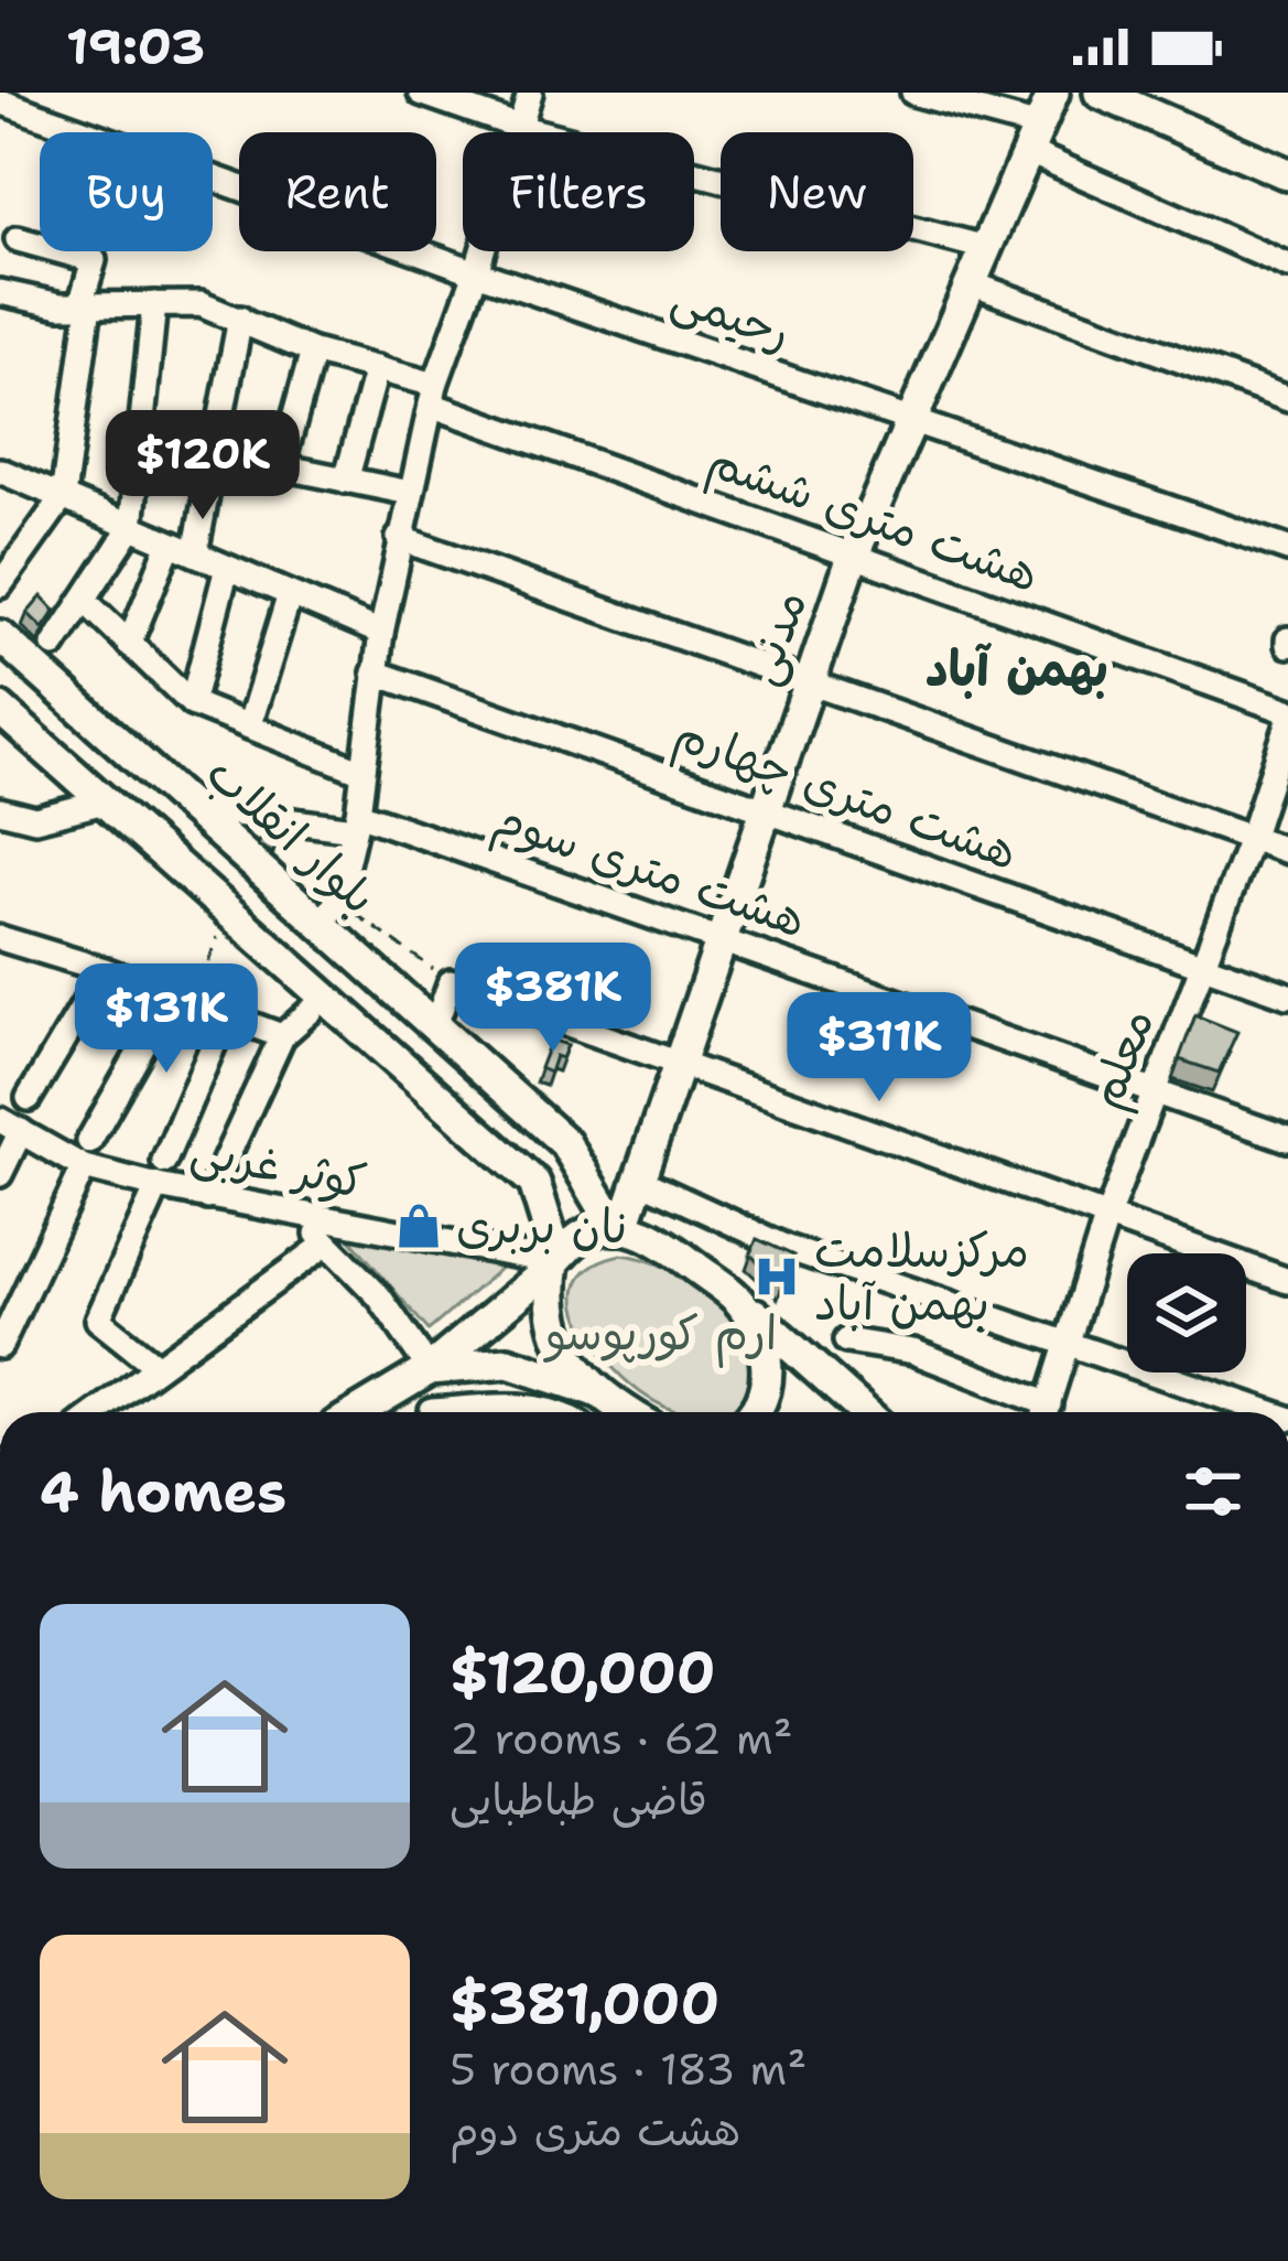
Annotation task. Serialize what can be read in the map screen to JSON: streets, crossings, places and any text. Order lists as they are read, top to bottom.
{
  "streets": {
    "main road": ["مدنی", "بلوار انقلاب"],
    "street": [
      "رحیمی",
      "هشت متری ششم",
      "هشت متری چهارم",
      "هشت متری سوم",
      "معلم",
      "کوثر غربی"
    ]
  },
  "crossings": [
    ["رحیمی", "مدنی"],
    ["هشت متری ششم", "مدنی"],
    ["مدنی", "هشت متری چهارم"],
    ["مدنی", "بلوار انقلاب"],
    ["مدنی", "هشت متری سوم"],
    ["هشت متری چهارم", "معلم"],
    ["بلوار انقلاب", "هشت متری سوم"],
    ["هشت متری سوم", "معلم"]
  ],
  "districts": ["بهمن آباد"],
  "parks": ["ارم کورپوسو"],
  "places": {
    "shop": ["نان بربری"],
    "hospital": ["مرکزسلامت بهمن آباد"]
  },
  "page": {
    "status": "19:03",
    "chip": [
      "Buy",
      "Rent",
      "Filters",
      "New"
    ],
    "price": [
      "$120K",
      "$381K",
      "$131K",
      "$311K"
    ],
    "heading": "4 homes",
    "list": [
      {
        "name": "$120,000",
        "note": "2 rooms · 62 m² · قاضی طباطبایی"
      },
      {
        "name": "$381,000",
        "note": "5 rooms · 183 m² · هشت متری دوم"
      }
    ]
  }
}
